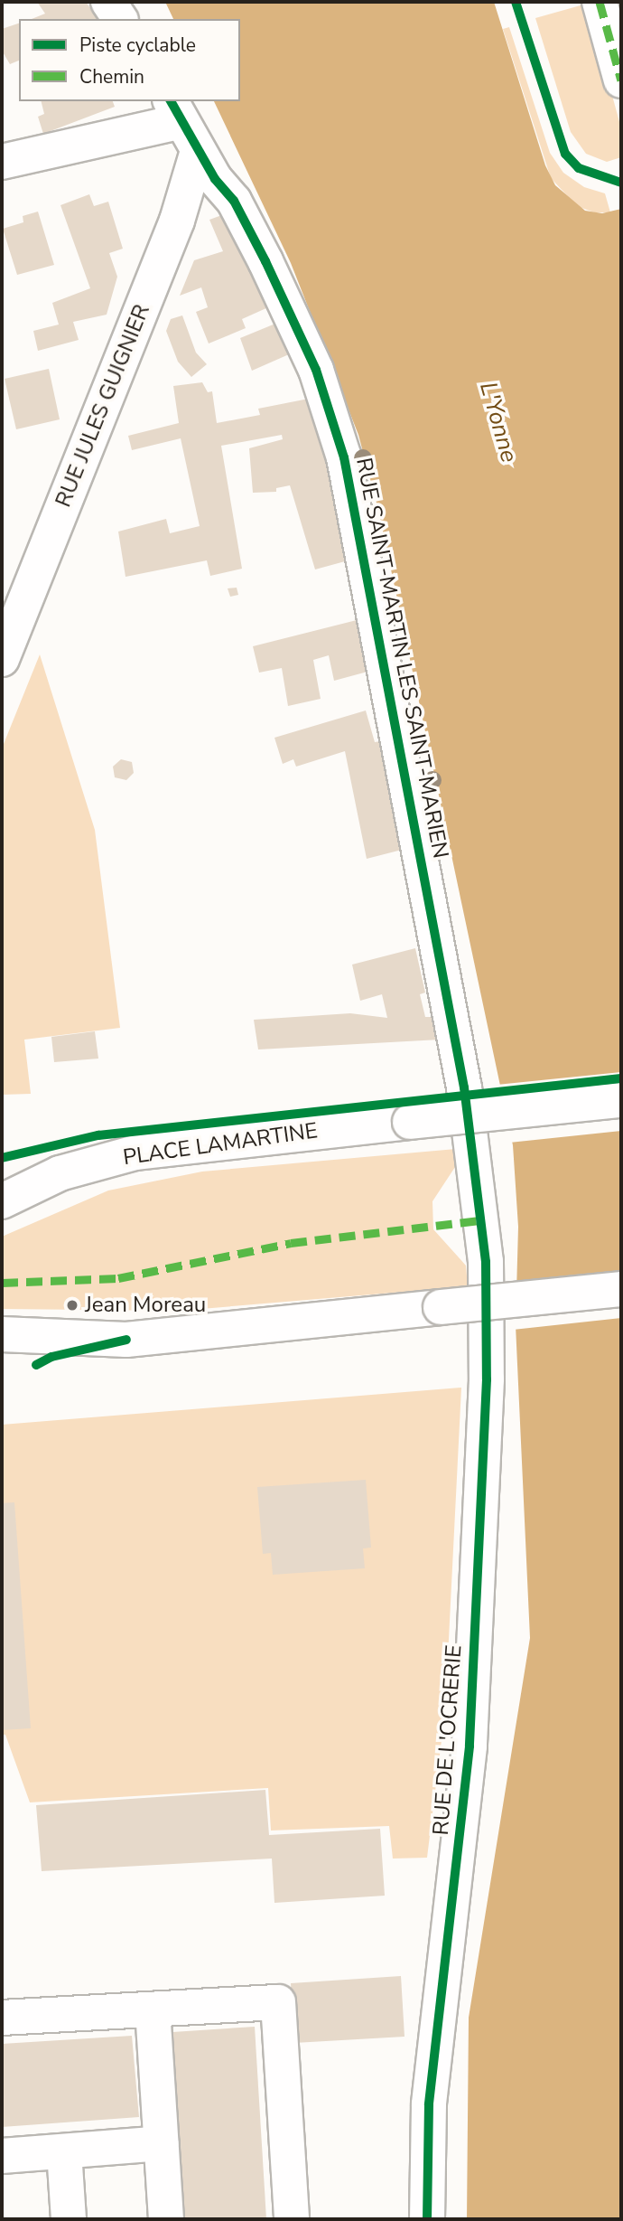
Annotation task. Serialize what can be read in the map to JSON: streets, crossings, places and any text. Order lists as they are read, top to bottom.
{
  "streets": {
    "street": [
      "RUE JULES GUIGNIER",
      "RUE SAINT-MARTIN LES SAINT-MARIEN",
      "PLACE LAMARTINE",
      "RUE DE L'OCRERIE"
    ]
  },
  "crossings": [
    ["RUE JULES GUIGNIER", "RUE SAINT-MARTIN LES SAINT-MARIEN"],
    ["RUE SAINT-MARTIN LES SAINT-MARIEN", "RUE DE L'OCRERIE"]
  ],
  "water": ["L'Yonne"],
  "places": ["Jean Moreau"],
  "legend": ["Piste cyclable", "Chemin"]
}
